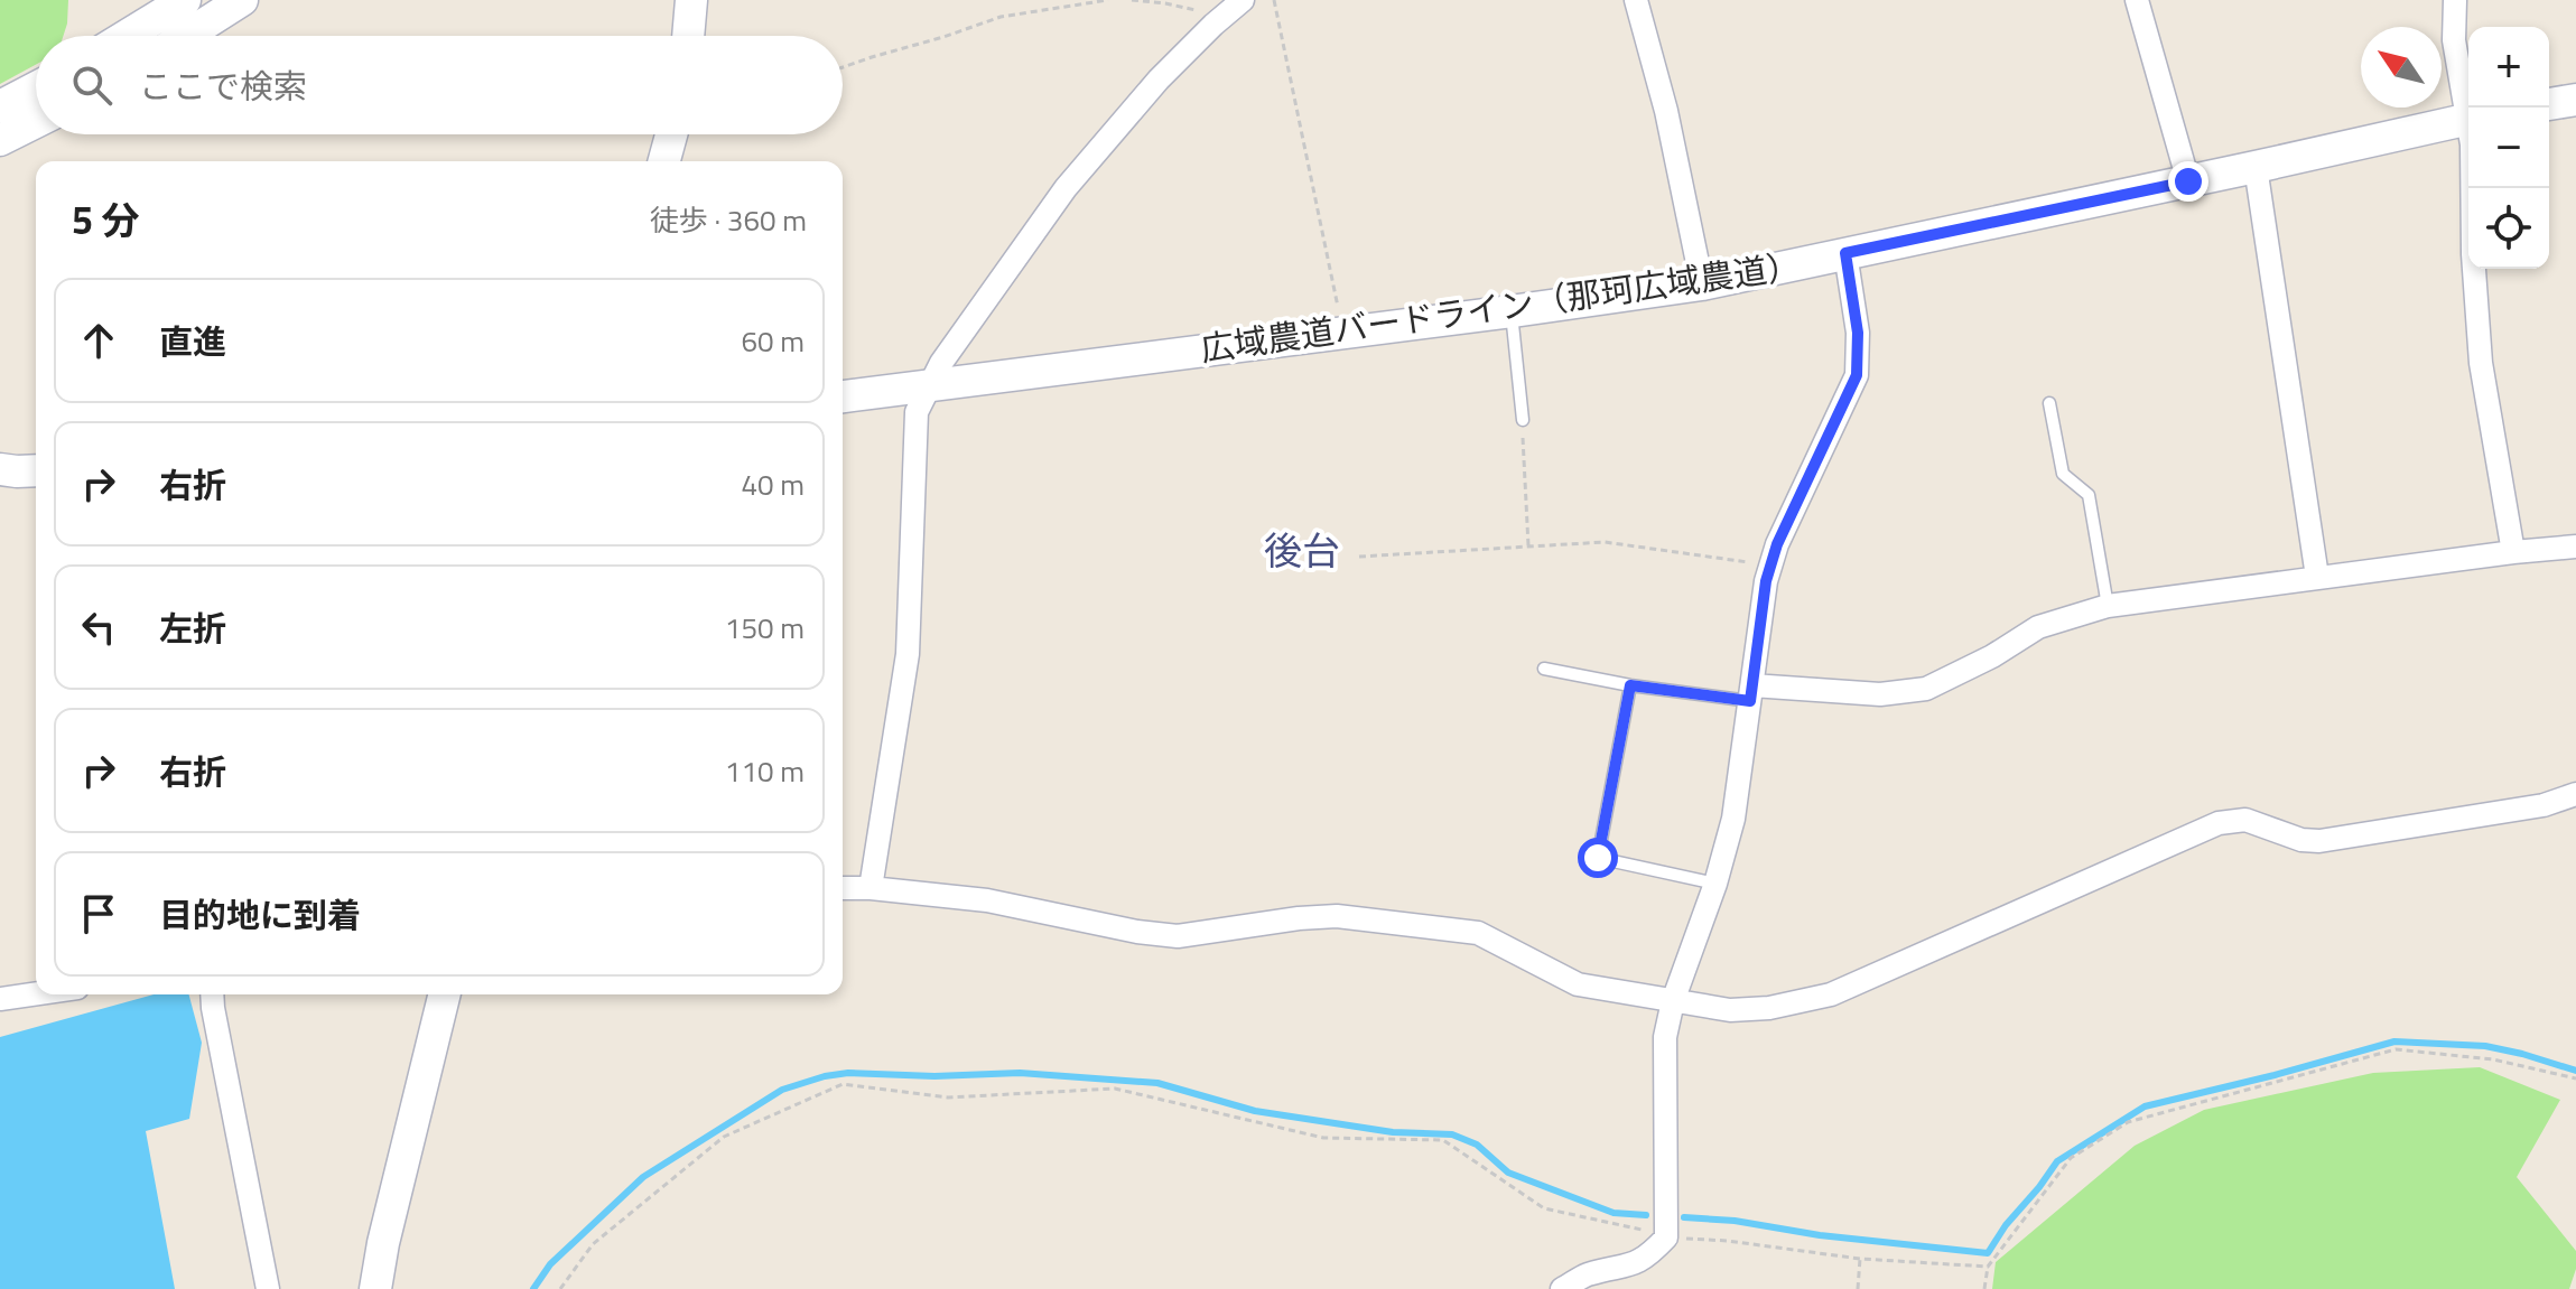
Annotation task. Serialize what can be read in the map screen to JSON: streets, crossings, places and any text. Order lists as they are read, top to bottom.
{
  "streets": {
    "street": ["広域農道バードライン（那珂広域農道）"]
  },
  "districts": ["後台"],
  "north": "top left",
  "page": {
    "map_buttons": ["+", "−"],
    "search": "ここで検索",
    "heading": ["5 分", "徒歩 · 360 m"],
    "list": [
      ["直進", "60 m"],
      ["右折", "40 m"],
      ["左折", "150 m"],
      ["右折", "110 m"],
      "目的地に到着"
    ]
  }
}
